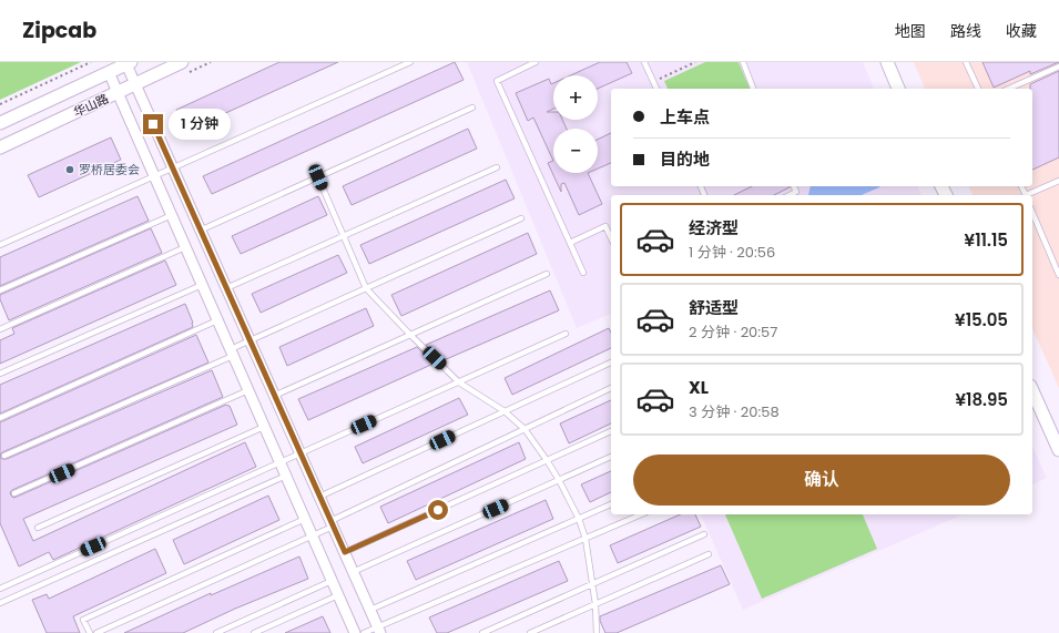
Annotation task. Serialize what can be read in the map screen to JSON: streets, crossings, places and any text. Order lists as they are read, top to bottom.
{
  "streets": {
    "street": ["华山路"]
  },
  "places": ["罗桥居委会"],
  "page": {
    "header": "Zipcab",
    "nav": ["地图", "路线", "收藏"],
    "map_buttons": ["+", "−"],
    "banner": ["上车点", "目的地"],
    "bubble": "1 分钟",
    "list": [
      {
        "name": "经济型",
        "note": "1 分钟 · 20:56",
        "value": "¥11.15"
      },
      {
        "name": "舒适型",
        "note": "2 分钟 · 20:57",
        "value": "¥15.05"
      },
      {
        "name": "XL",
        "note": "3 分钟 · 20:58",
        "value": "¥18.95"
      }
    ],
    "buttons": "确认"
  }
}
